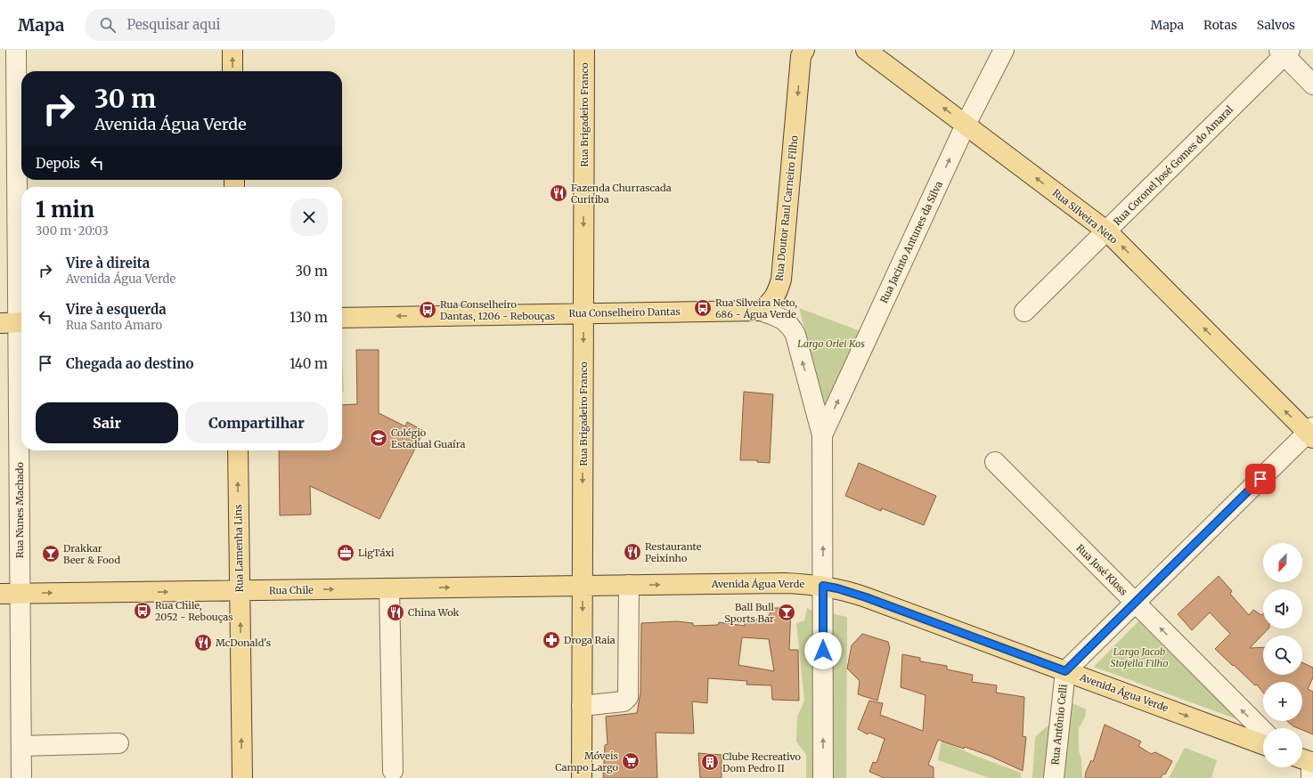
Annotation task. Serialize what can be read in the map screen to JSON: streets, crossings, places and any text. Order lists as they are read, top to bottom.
{
  "streets": {
    "main road": [
      "Rua Brigadeiro Franco",
      "Rua Doutor Raul Carneiro Filho",
      "Rua Silveira Neto",
      "Rua Conselheiro Dantas",
      "Rua Lamenha Lins",
      "Avenida Água Verde",
      "Rua Chile"
    ],
    "street": [
      "Rua Coronel José Gomes do Amaral",
      "Rua Jacinto Antunes da Silva",
      "Rua Nunes Machado",
      "Rua José Kloss",
      "Rua Antônio Celli"
    ]
  },
  "crossings": [
    ["Rua Brigadeiro Franco", "Rua Conselheiro Dantas"],
    ["Rua Brigadeiro Franco", "Avenida Água Verde"],
    ["Rua Brigadeiro Franco", "Rua Chile"],
    ["Rua Coronel José Gomes do Amaral", "Rua Silveira Neto"],
    ["Rua Doutor Raul Carneiro Filho", "Rua Conselheiro Dantas"],
    ["Rua Silveira Neto", "Rua Jacinto Antunes da Silva"],
    ["Rua Nunes Machado", "Rua Chile"],
    ["Rua Lamenha Lins", "Rua Chile"],
    ["Avenida Água Verde", "Rua Chile"],
    ["Avenida Água Verde", "Rua Antônio Celli"]
  ],
  "one_way": [
    "Rua Brigadeiro Franco",
    "Rua Doutor Raul Carneiro Filho",
    "Rua Silveira Neto",
    "Rua Jacinto Antunes da Silva",
    "Rua Conselheiro Dantas",
    "Rua Lamenha Lins",
    "Rua José Kloss",
    "Avenida Água Verde",
    "Rua Chile"
  ],
  "parks": ["Largo Orlei Kos", "Largo Jacob Stofella Filho"],
  "places": {
    "restaurant": [
      "Fazenda Churrascada Curitiba",
      "Restaurante Peixinho",
      "China Wok",
      "McDonald's"
    ],
    "bus stop": ["Rua Silveira Neto, 686 - Água Verde", "Rua Conselheiro Dantas, 1206 - Rebouças", "Rua Chile, 2052 - Rebouças"],
    "school or university": ["Colégio Estadual Guaíra"],
    "office": ["LigTáxi"],
    "bar": ["Drakkar Beer & Food", "Ball Bull Sports Bar"],
    "pharmacy": ["Droga Raia"],
    "supermarket": ["Móveis Campo Largo"],
    "building": ["Clube Recreativo Dom Pedro II"]
  },
  "north": "bottom left",
  "page": {
    "header": "Mapa",
    "search": "Pesquisar aqui",
    "nav": ["Mapa", "Rotas", "Salvos"],
    "turn": ["30 m", "Avenida Água Verde"],
    "then": "Depois",
    "heading": ["1 min", "300 m · 20:03"],
    "list": [
      {
        "name": "Vire à direita",
        "note": "Avenida Água Verde",
        "value": "30 m"
      },
      {
        "name": "Vire à esquerda",
        "note": "Rua Santo Amaro",
        "value": "130 m"
      },
      {
        "name": "Chegada ao destino",
        "value": "140 m"
      }
    ],
    "buttons": ["Sair", "Compartilhar"],
    "map_buttons": ["+", "−"]
  }
}
